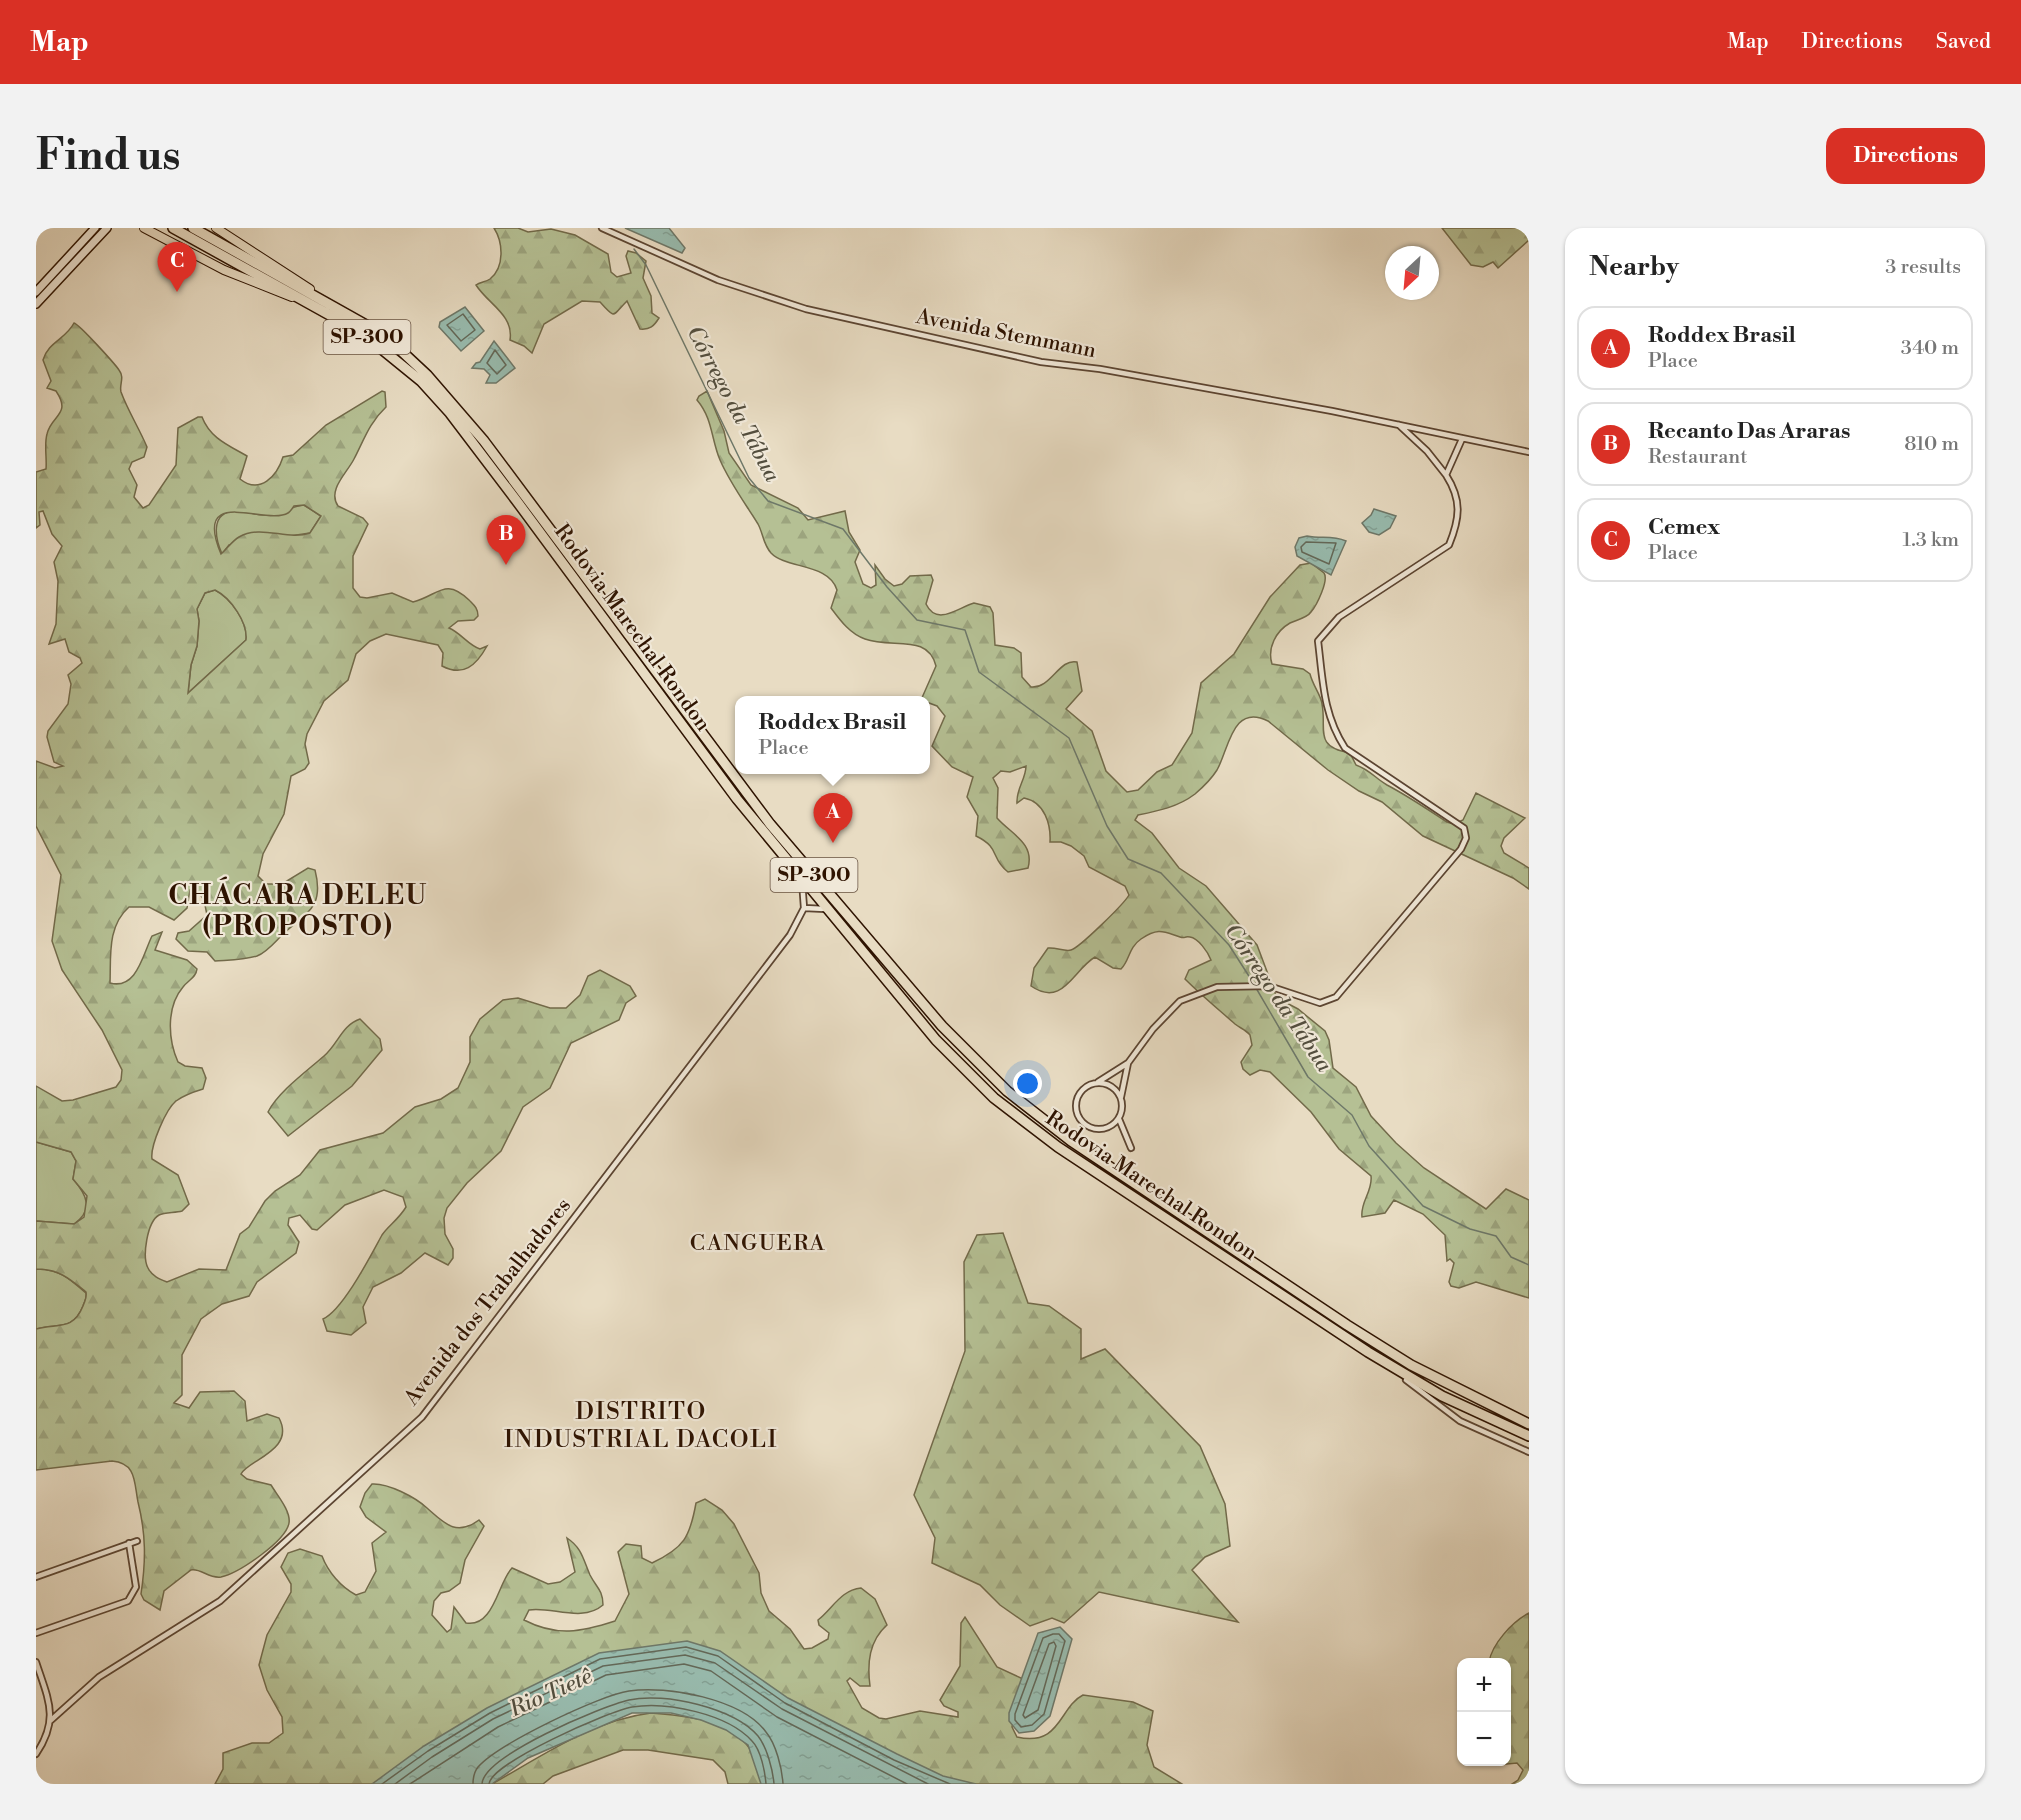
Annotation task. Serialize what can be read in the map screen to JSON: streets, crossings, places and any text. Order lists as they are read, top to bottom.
{
  "streets": {
    "highway": ["SP-300", "Rodovia Marechal Rondon"],
    "street": ["Avenida Stemmann", "Avenida dos Trabalhadores"]
  },
  "districts": ["CHÁCARA DELEU (PROPOSTO)", "CANGUERA", "DISTRITO INDUSTRIAL DACOLI"],
  "water": ["Córrego da Tábua", "Rio Tietê"],
  "north": "bottom left",
  "page": {
    "header": "Map",
    "nav": ["Map", "Directions", "Saved"],
    "buttons": "Directions",
    "title": "Find us",
    "heading": ["Nearby", "3 results"],
    "pins": ["C", "B", "A"],
    "list": [
      {
        "mark": "A",
        "name": "Roddex Brasil",
        "note": "Place",
        "value": "340 m"
      },
      {
        "mark": "B",
        "name": "Recanto Das Araras",
        "note": "Restaurant",
        "value": "810 m"
      },
      {
        "mark": "C",
        "name": "Cemex",
        "note": "Place",
        "value": "1.3 km"
      }
    ],
    "popup": ["Roddex Brasil", "Place"],
    "map_buttons": ["+", "−"]
  }
}
